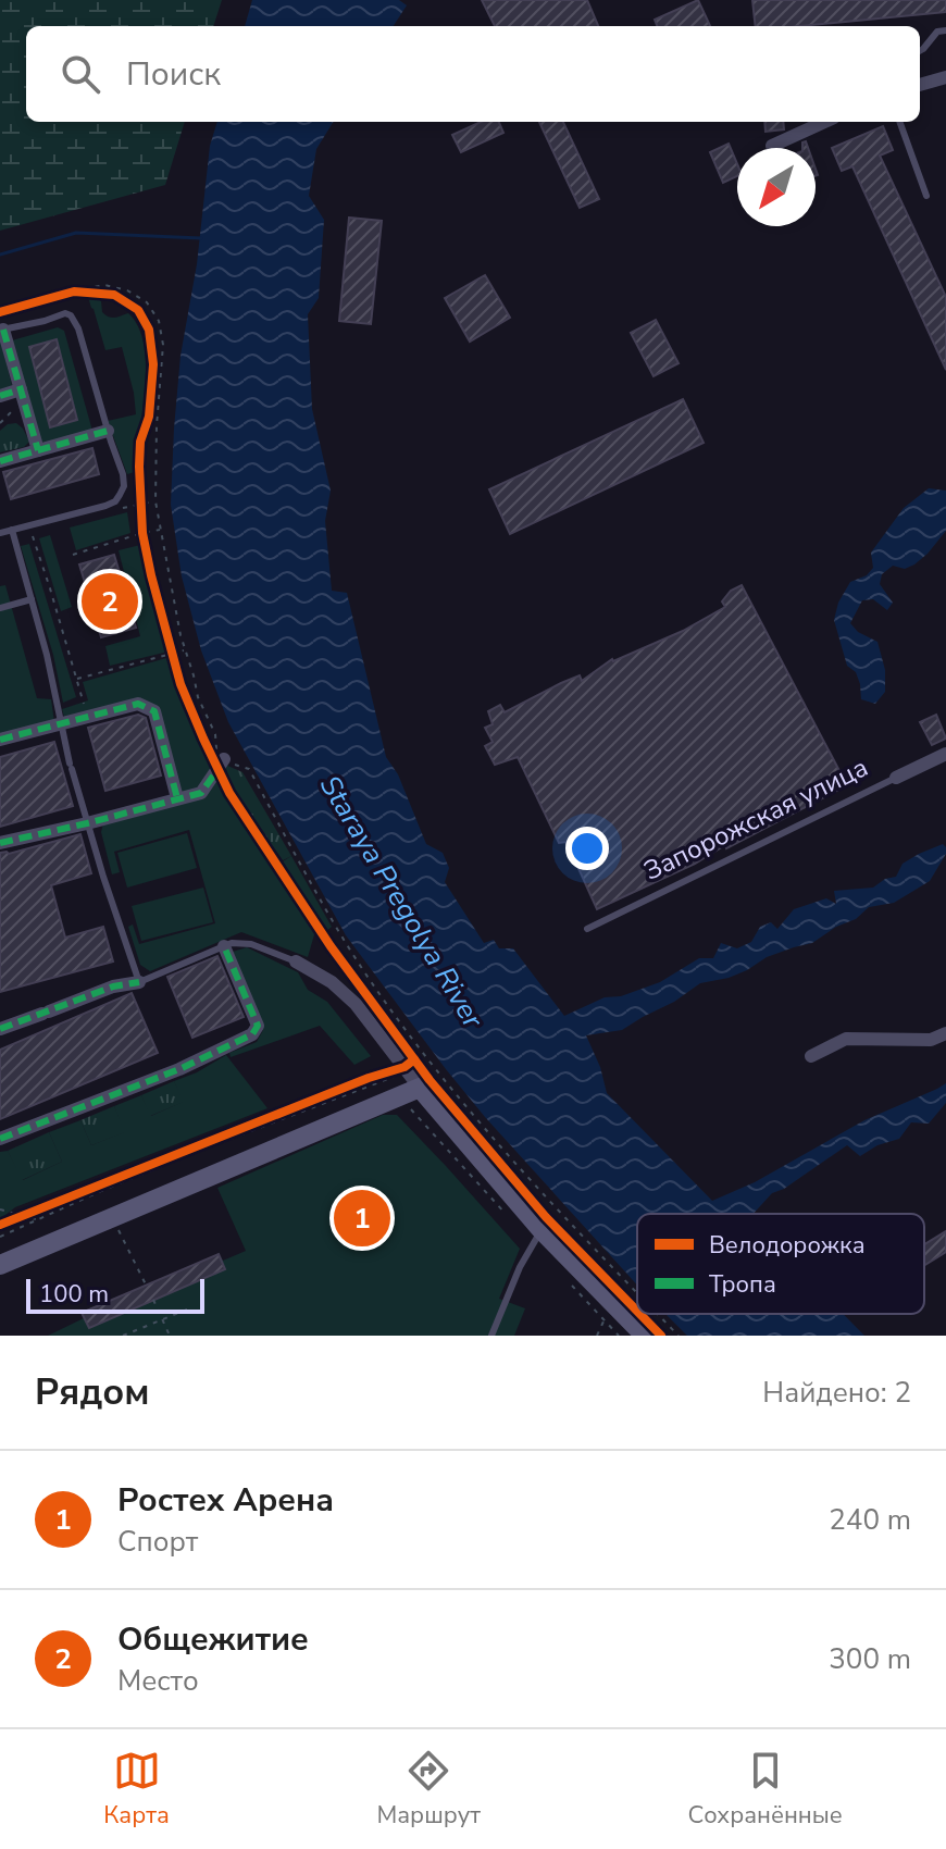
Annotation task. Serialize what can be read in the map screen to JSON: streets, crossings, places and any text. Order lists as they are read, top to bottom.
{
  "streets": {
    "street": ["Запорожская улица"]
  },
  "water": ["Staraya Pregolya River"],
  "legend": ["Велодорожка", "Тропа"],
  "scale_bar": "100 m",
  "north": "bottom left",
  "page": {
    "search": "Поиск",
    "pins": ["2", "1"],
    "scale": "100 m",
    "heading": ["Рядом", "Найдено: 2"],
    "list": [
      {
        "mark": "1",
        "name": "Ростех Арена",
        "note": "Спорт",
        "value": "240 m"
      },
      {
        "mark": "2",
        "name": "Общежитие",
        "note": "Место",
        "value": "300 m"
      }
    ],
    "nav": ["Карта", "Маршрут", "Сохранённые"]
  }
}
